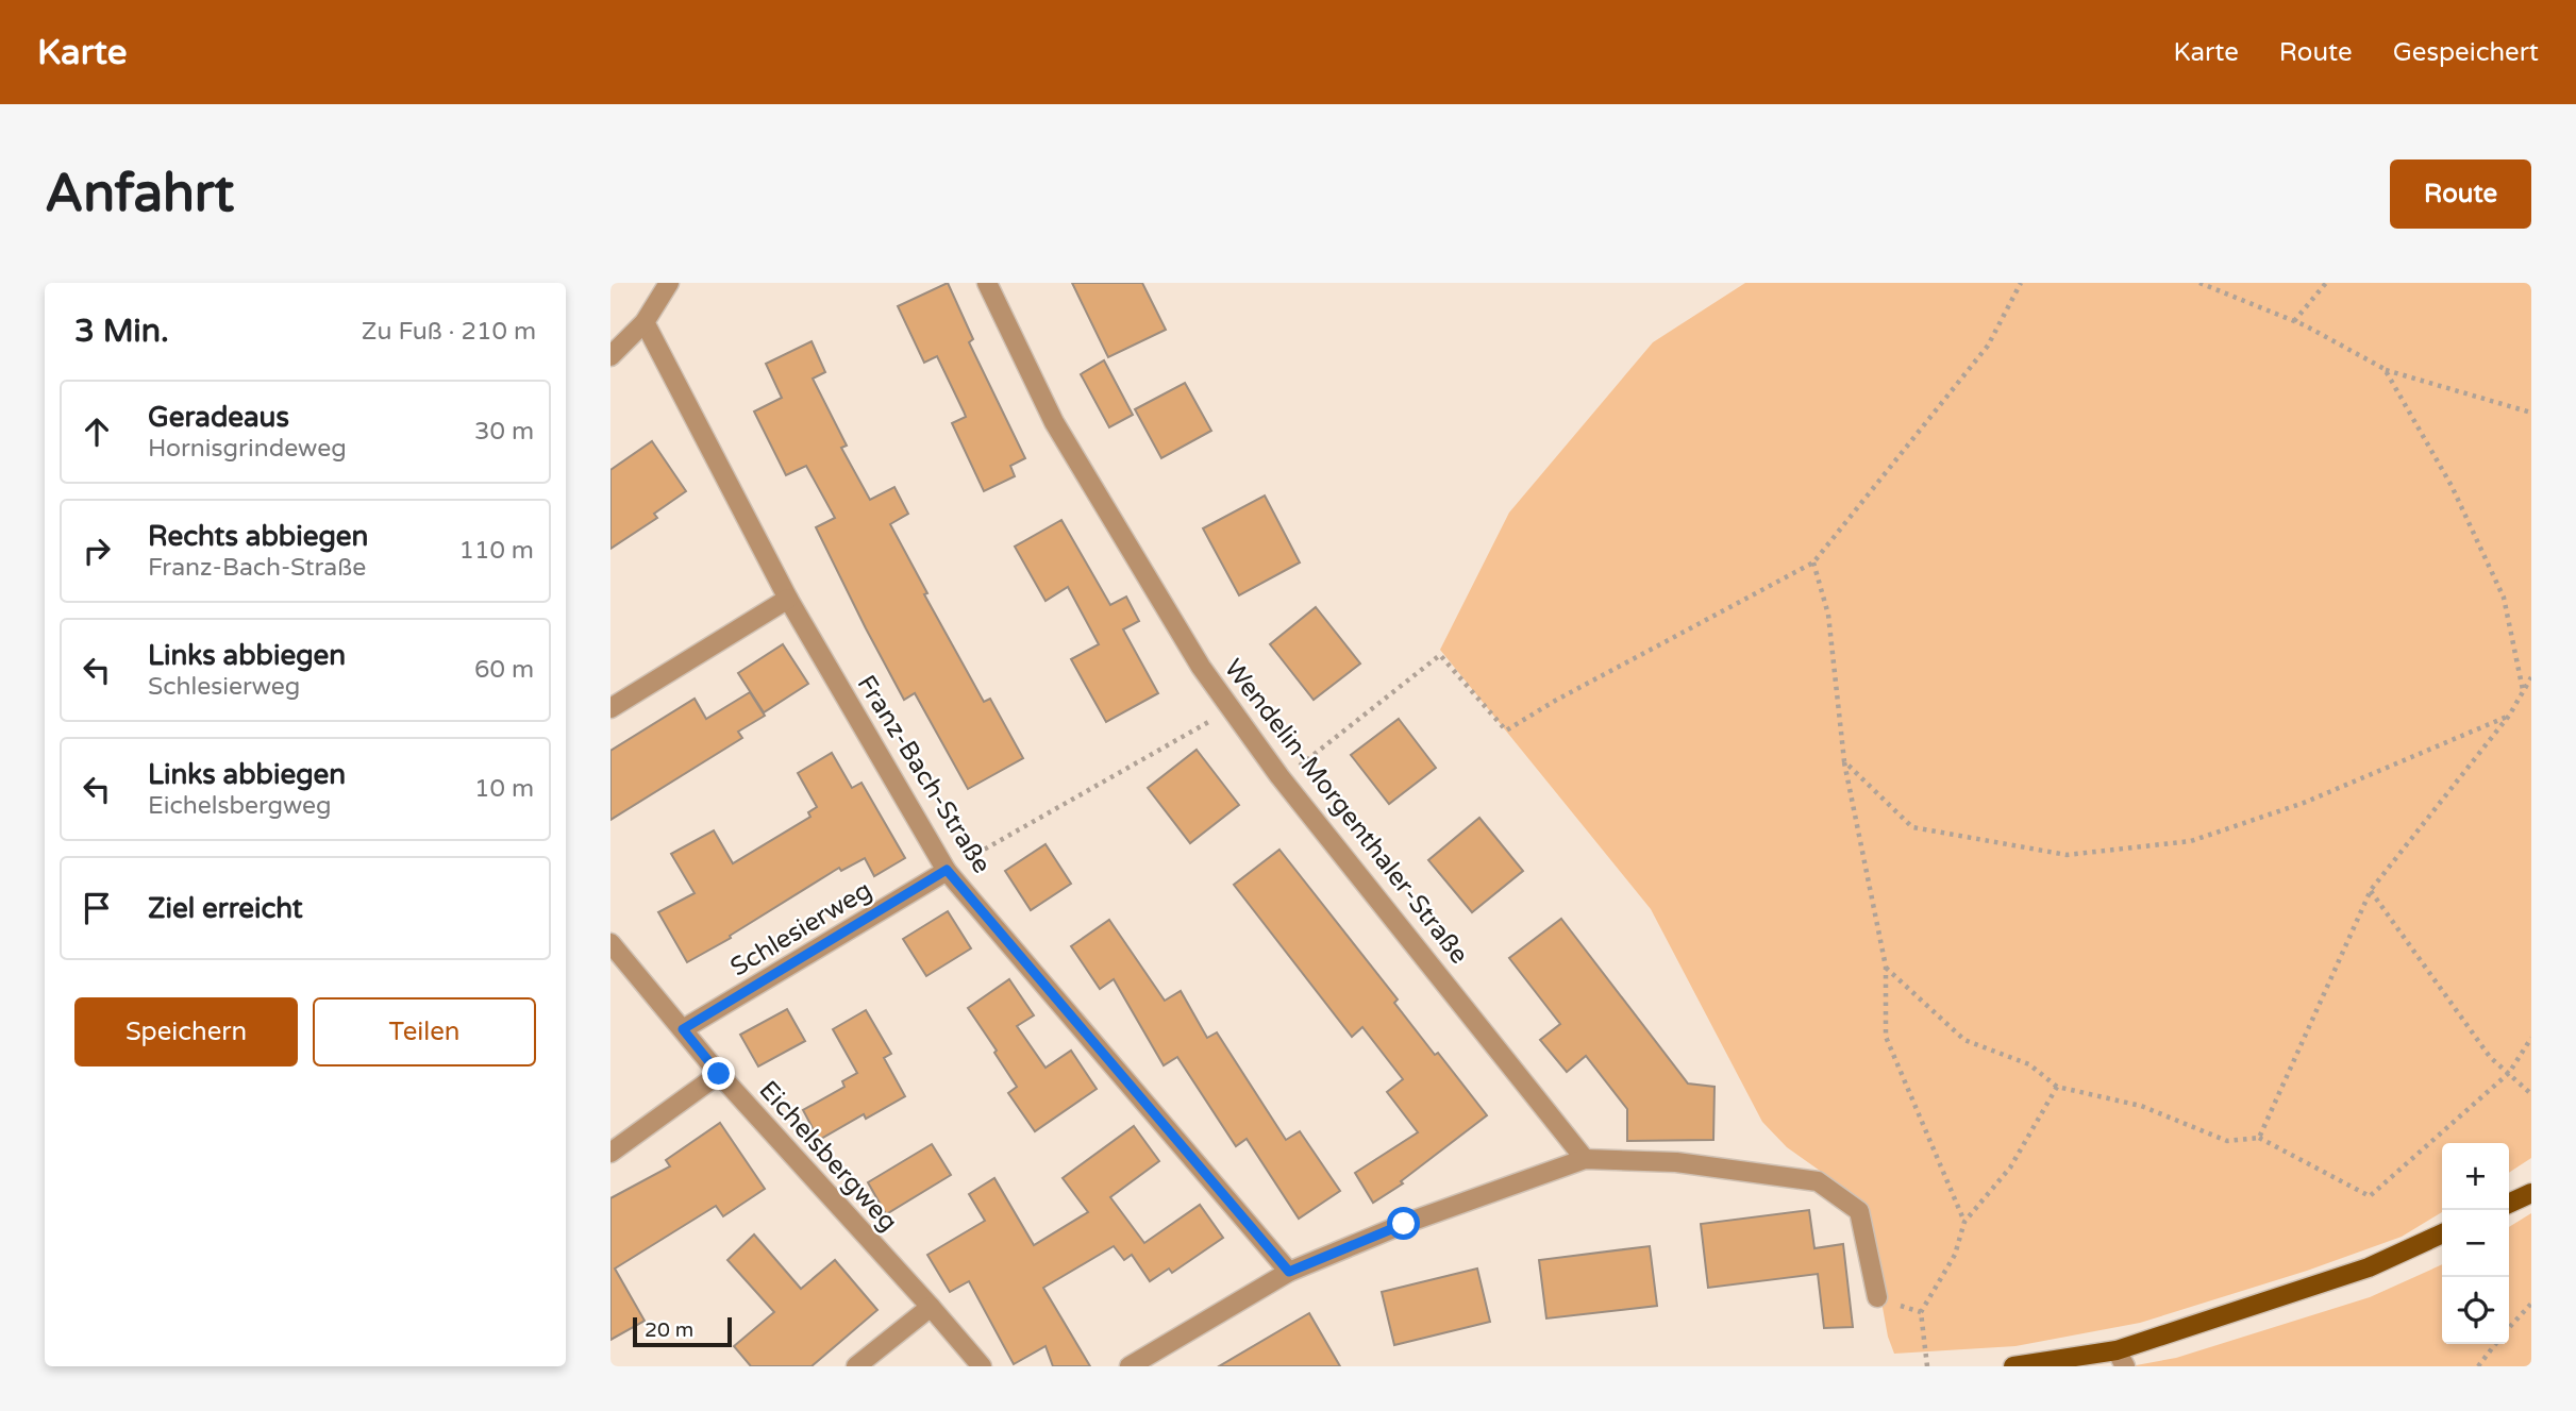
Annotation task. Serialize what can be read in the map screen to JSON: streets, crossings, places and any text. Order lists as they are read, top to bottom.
{
  "streets": {
    "street": [
      "Franz-Bach-Straße",
      "Wendelin-Morgenthaler-Straße",
      "Schlesierweg",
      "Eichelsbergweg"
    ]
  },
  "crossings": [
    ["Franz-Bach-Straße", "Schlesierweg"],
    ["Schlesierweg", "Eichelsbergweg"]
  ],
  "scale_bar": "20 m",
  "page": {
    "header": "Karte",
    "nav": ["Karte", "Route", "Gespeichert"],
    "buttons": [
      "Route",
      ["Speichern", "Teilen"]
    ],
    "title": "Anfahrt",
    "heading": ["3 Min.", "Zu Fuß · 210 m"],
    "list": [
      ["Geradeaus", "Hornisgrindeweg", "30 m"],
      ["Rechts abbiegen", "Franz-Bach-Straße", "110 m"],
      ["Links abbiegen", "Schlesierweg", "60 m"],
      ["Links abbiegen", "Eichelsbergweg", "10 m"],
      "Ziel erreicht"
    ],
    "map_buttons": ["+", "−"],
    "scale": "20 m"
  }
}
